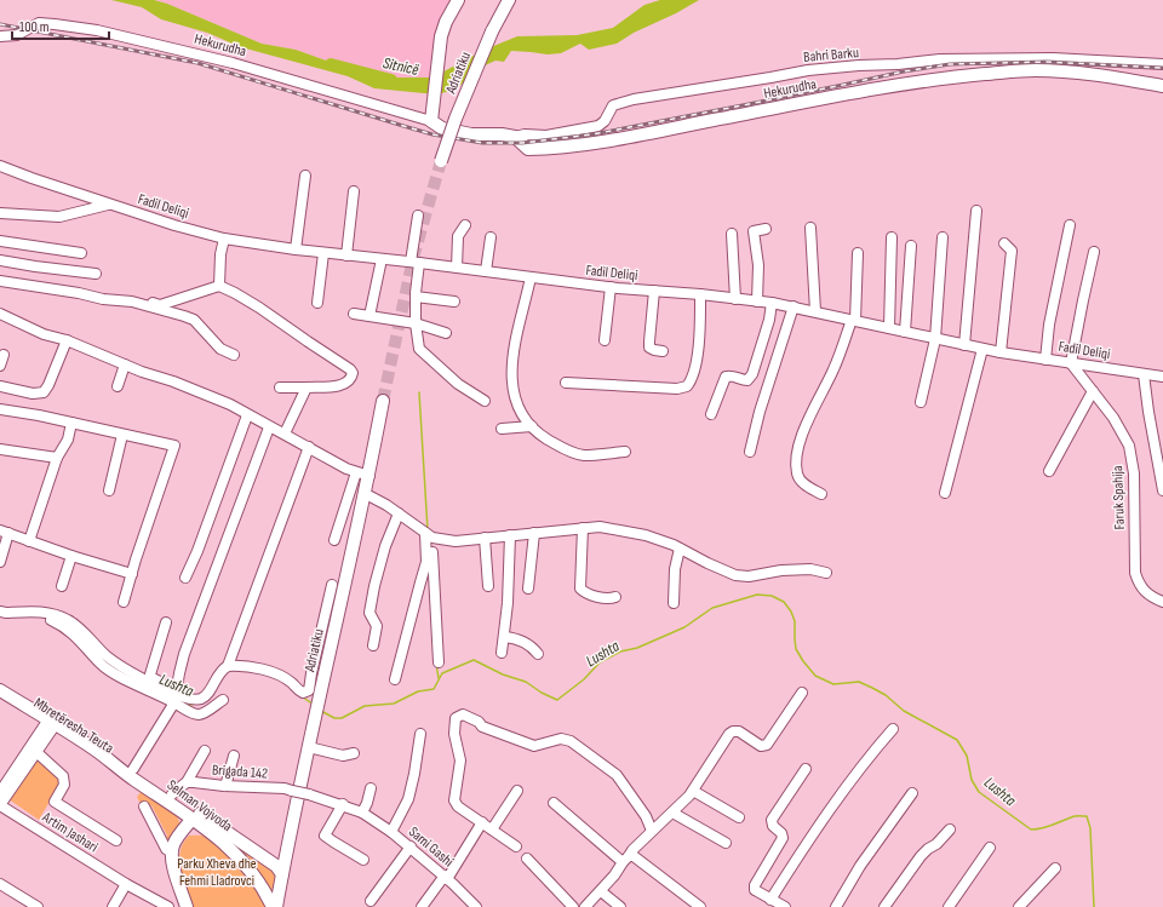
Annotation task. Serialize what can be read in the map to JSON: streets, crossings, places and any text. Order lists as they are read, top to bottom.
{
  "streets": {
    "main road": [
      "Hekurudha",
      "Adriatiku",
      "Mbretëresha Teuta",
      "Selman Vojvoda"
    ],
    "street": [
      "Bahri Barku",
      "Fadil Deliqi",
      "Faruk Spahija",
      "Brigada 142",
      "Artim Jashari",
      "Sami Gashi"
    ]
  },
  "crossings": [
    ["Hekurudha", "Bahri Barku"],
    ["Adriatiku", "Selman Vojvoda"],
    ["Fadil Deliqi", "Faruk Spahija"],
    ["Mbretëresha Teuta", "Selman Vojvoda"],
    ["Brigada 142", "Sami Gashi"]
  ],
  "water": ["Sitnicë", "Lushta"],
  "parks": ["Parku Xheva dhe Fehmi Lladrovci"],
  "scale_bar": "100 m"
}
